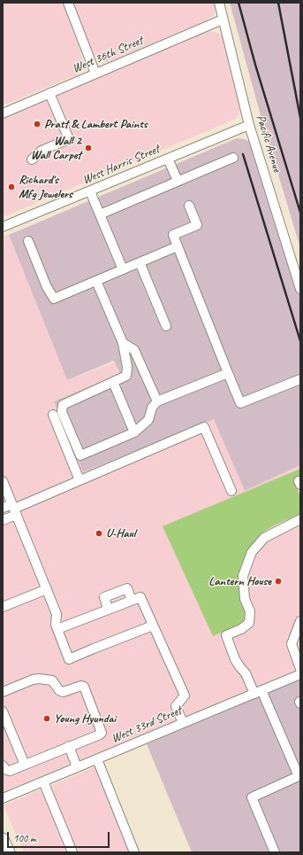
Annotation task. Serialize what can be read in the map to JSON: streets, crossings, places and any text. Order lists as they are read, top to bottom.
{
  "streets": {
    "street": [
      "West 36th Street",
      "Pacific Avenue",
      "West Harris Street",
      "West 33rd Street"
    ]
  },
  "crossings": [
    ["West 36th Street", "Pacific Avenue"],
    ["Pacific Avenue", "West Harris Street"]
  ],
  "places": [
    "Pratt & Lambert Paints",
    "Wall 2 Wall Carpet",
    "Richard's Mfg Jewelers",
    "U-Haul",
    "Lantern House",
    "Young Hyundai"
  ],
  "scale_bar": "100 m"
}
